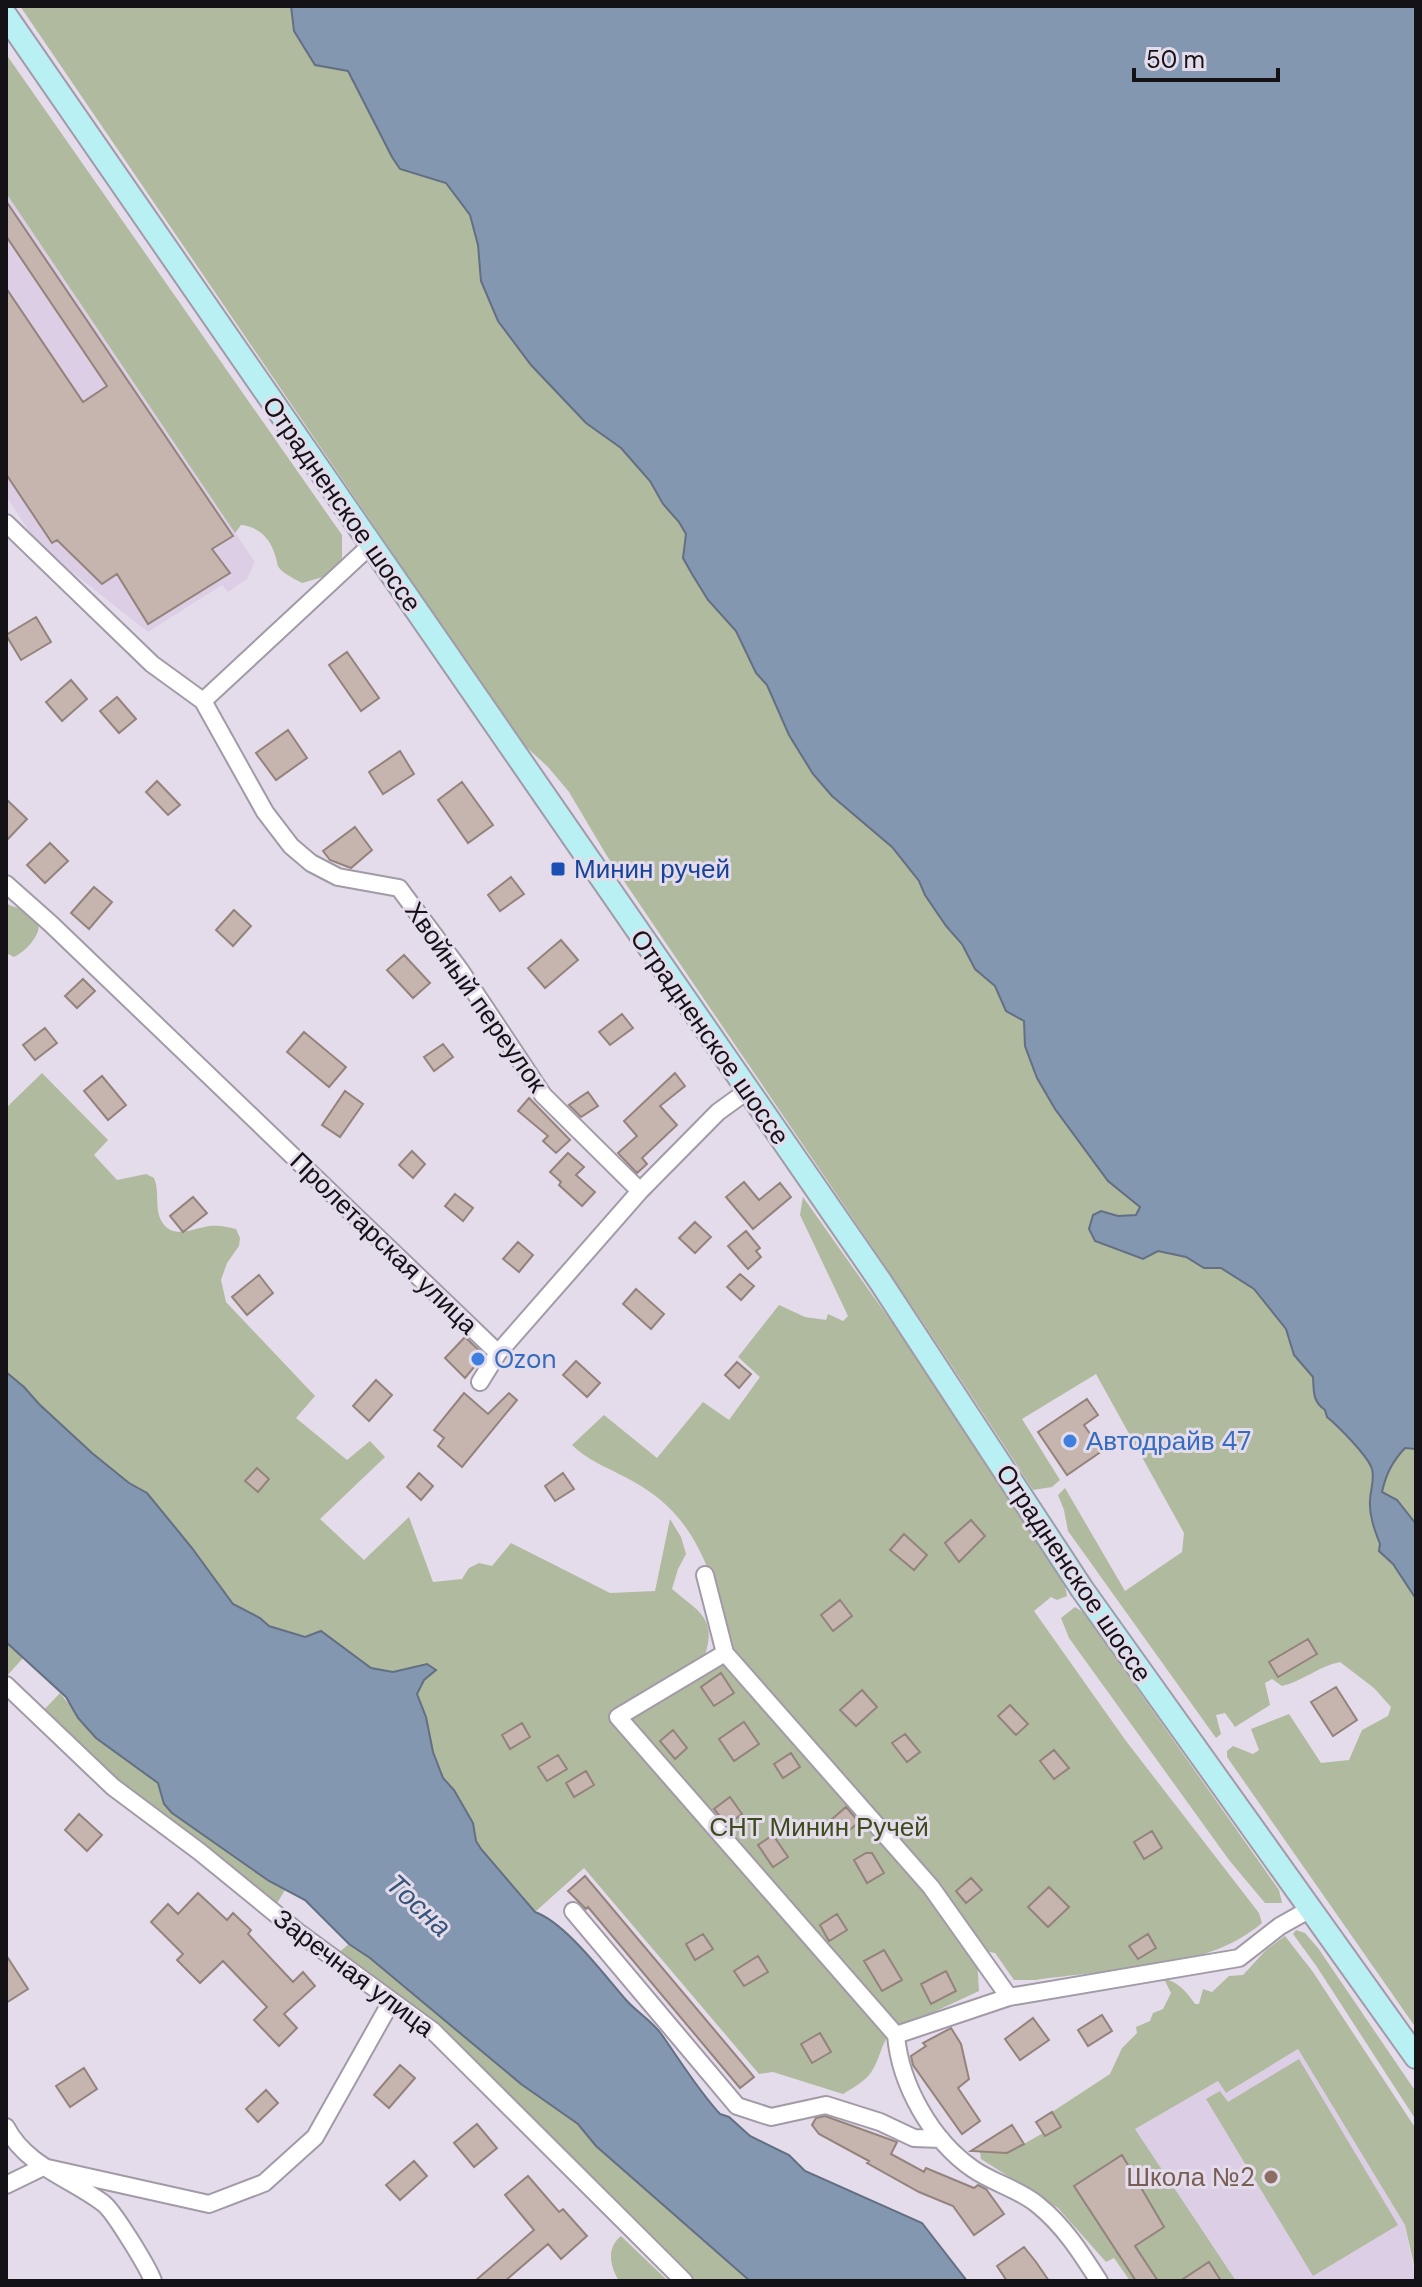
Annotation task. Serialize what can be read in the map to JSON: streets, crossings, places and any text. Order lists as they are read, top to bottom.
{
  "streets": {
    "main road": ["Отрадненское шоссе"],
    "street": ["Хвойный переулок", "Пролетарская улица", "Заречная улица"]
  },
  "crossings": [
    ["Отрадненское шоссе", "Пролетарская улица"],
    ["Хвойный переулок", "Пролетарская улица"]
  ],
  "water": ["Тосна"],
  "parks": ["СНТ Минин Ручей"],
  "places": {
    "transit": ["Минин ручей"],
    "other": ["Ozon", "Автодрайв 47", "Школа №2"]
  },
  "scale_bar": "50 m"
}
